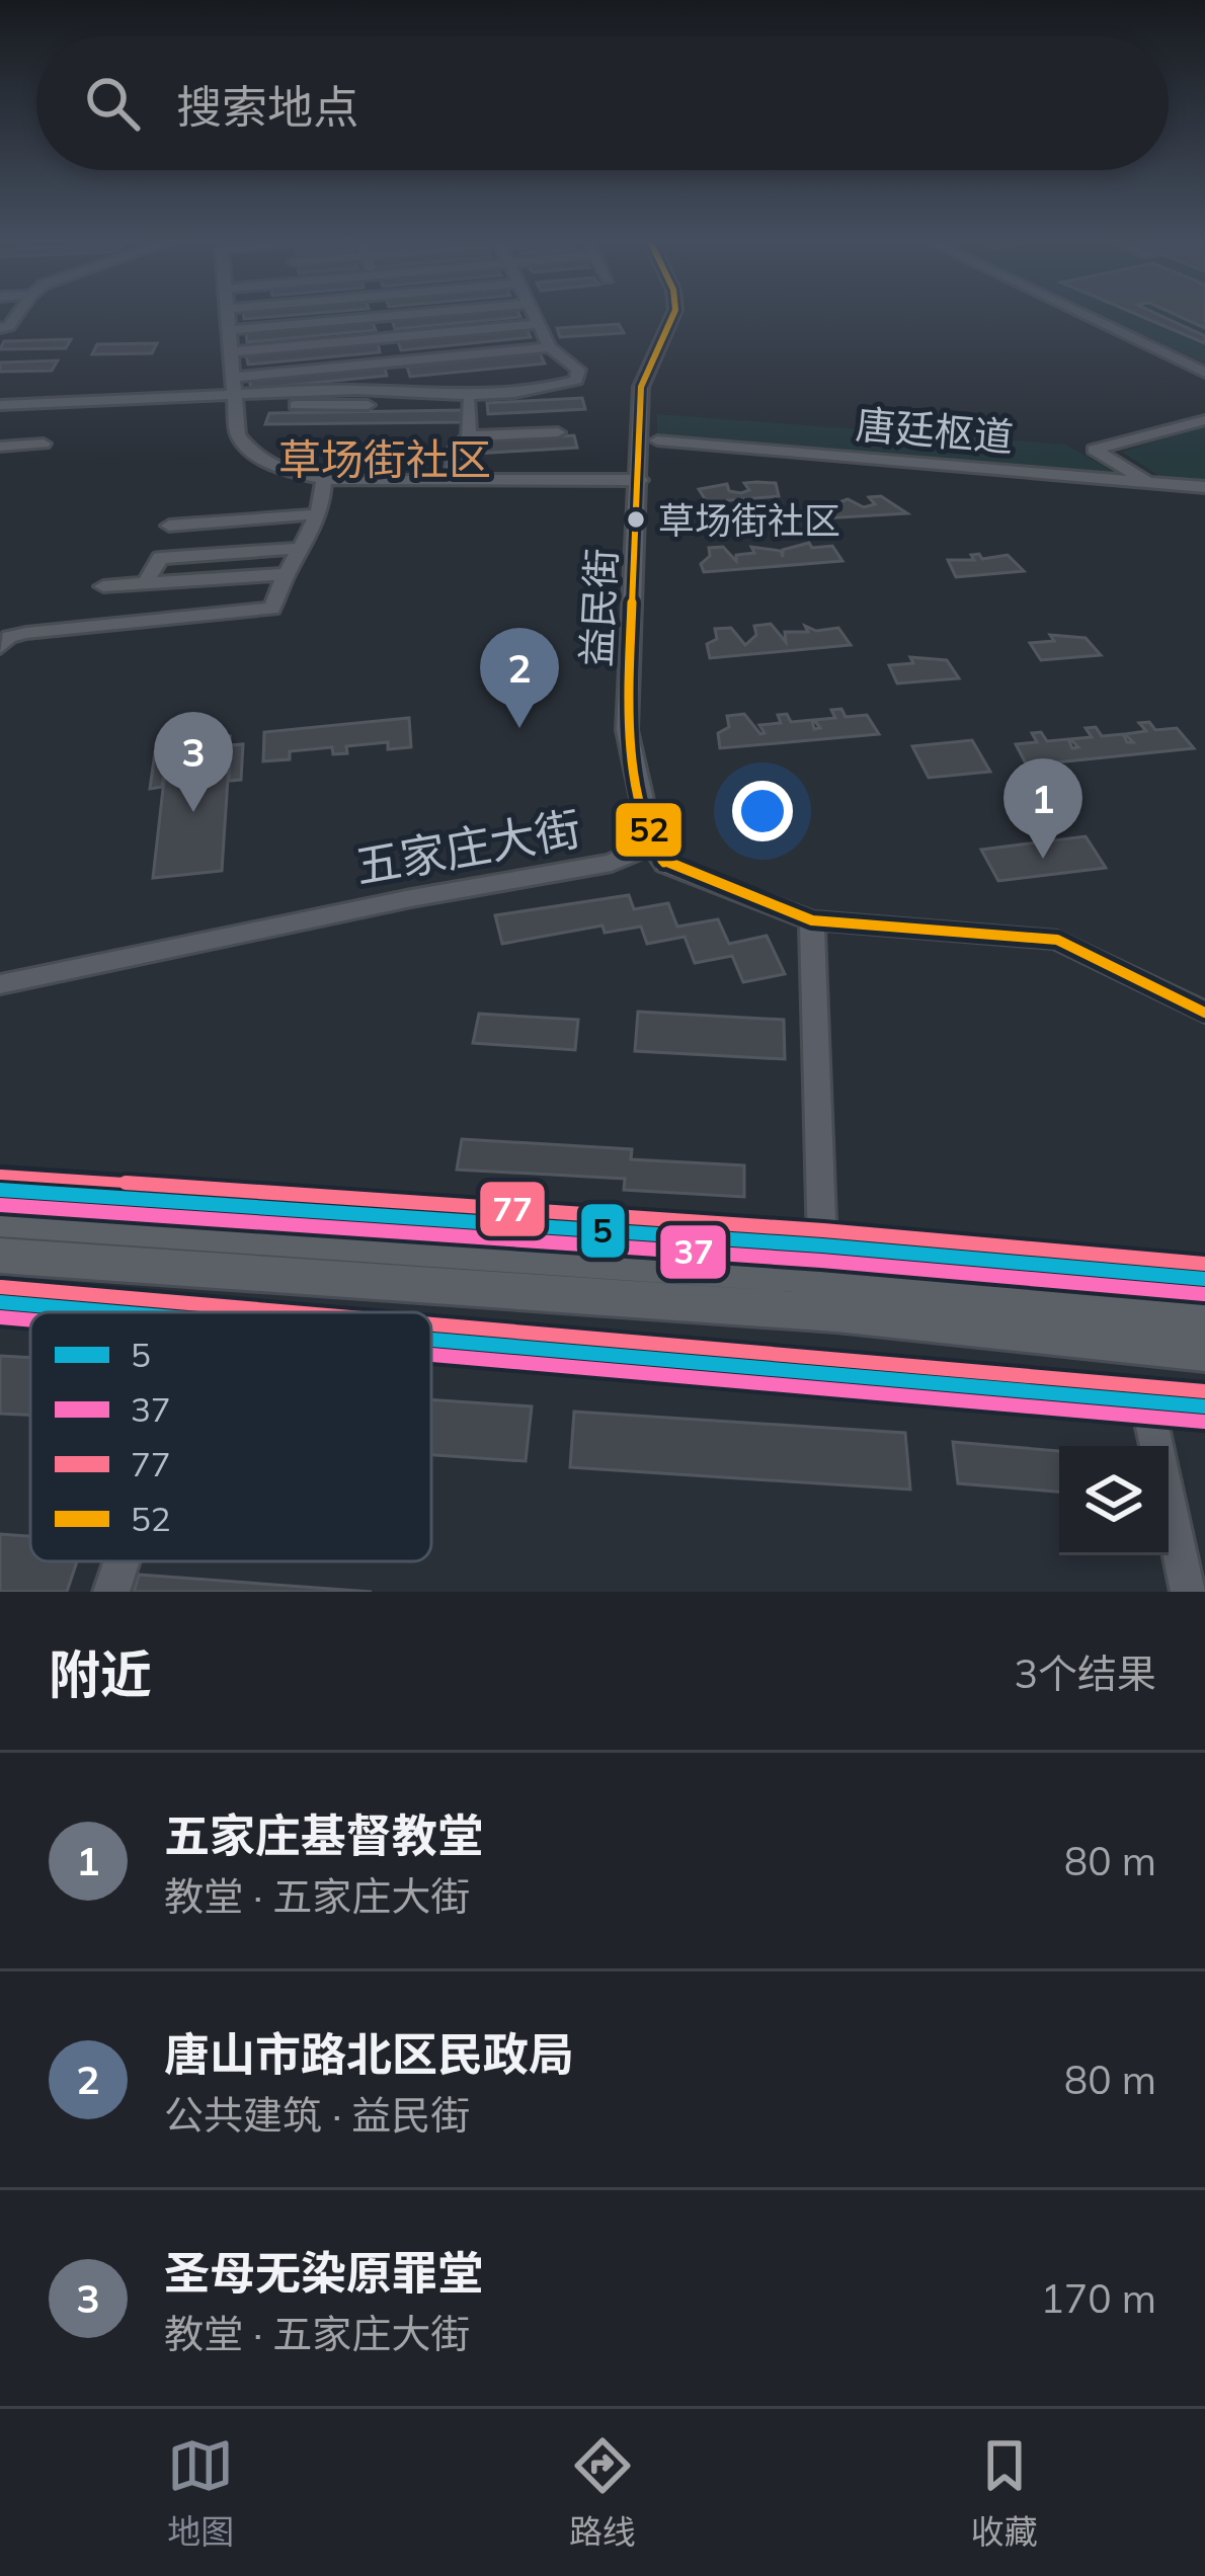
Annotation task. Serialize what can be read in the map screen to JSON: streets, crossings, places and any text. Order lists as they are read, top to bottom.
{
  "streets": {
    "street": ["唐廷枢道", "益民街", "五家庄大街"]
  },
  "crossings": [
    ["益民街", "五家庄大街"]
  ],
  "districts": ["草场街社区"],
  "places": ["草场街社区"],
  "lines": [
    "transit line 52",
    "transit line 77",
    "transit line 5",
    "transit line 37"
  ],
  "legend": [
    "5",
    "37",
    "77",
    "52"
  ],
  "page": {
    "search": "搜索地点",
    "pins": ["2", "3", "1"],
    "heading": ["附近", "3个结果"],
    "list": [
      {
        "mark": "1",
        "name": "五家庄基督教堂",
        "note": "教堂 · 五家庄大街",
        "value": "80 m"
      },
      {
        "mark": "2",
        "name": "唐山市路北区民政局",
        "note": "公共建筑 · 益民街",
        "value": "80 m"
      },
      {
        "mark": "3",
        "name": "圣母无染原罪堂",
        "note": "教堂 · 五家庄大街",
        "value": "170 m"
      }
    ],
    "nav": ["地图", "路线", "收藏"]
  }
}
